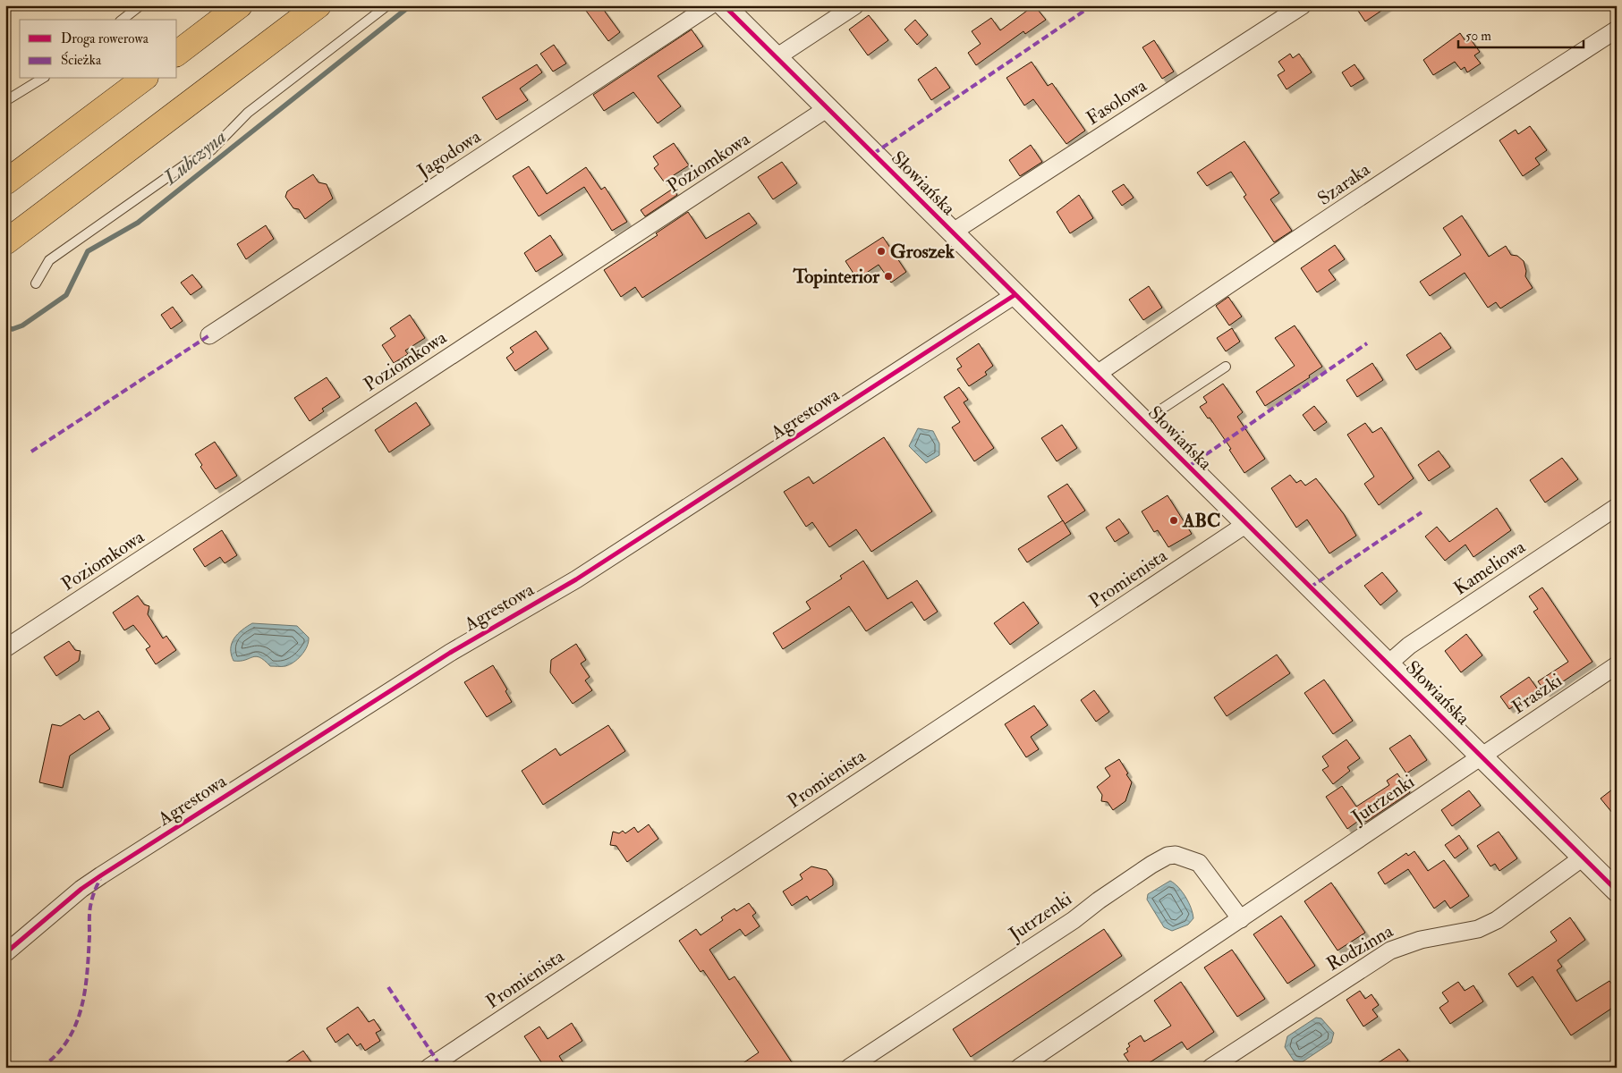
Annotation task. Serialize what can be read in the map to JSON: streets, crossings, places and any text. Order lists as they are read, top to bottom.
{
  "streets": {
    "street": [
      "Fasolowa",
      "Jagodowa",
      "Poziomkowa",
      "Słowiańska",
      "Szaraka",
      "Agrestowa",
      "Kameliowa",
      "Promienista",
      "Fraszki",
      "Jutrzenki",
      "Rodzinna"
    ]
  },
  "crossings": [
    ["Fasolowa", "Słowiańska"],
    ["Poziomkowa", "Słowiańska"],
    ["Słowiańska", "Szaraka"],
    ["Słowiańska", "Agrestowa"],
    ["Słowiańska", "Kameliowa"],
    ["Słowiańska", "Promienista"],
    ["Słowiańska", "Fraszki"],
    ["Słowiańska", "Jutrzenki"],
    ["Słowiańska", "Rodzinna"],
    ["Fraszki", "Jutrzenki"]
  ],
  "water": ["Lubczyna"],
  "places": ["Groszek", "Topinterior", "ABC"],
  "legend": ["Droga rowerowa", "Ścieżka"],
  "scale_bar": "50 m"
}
